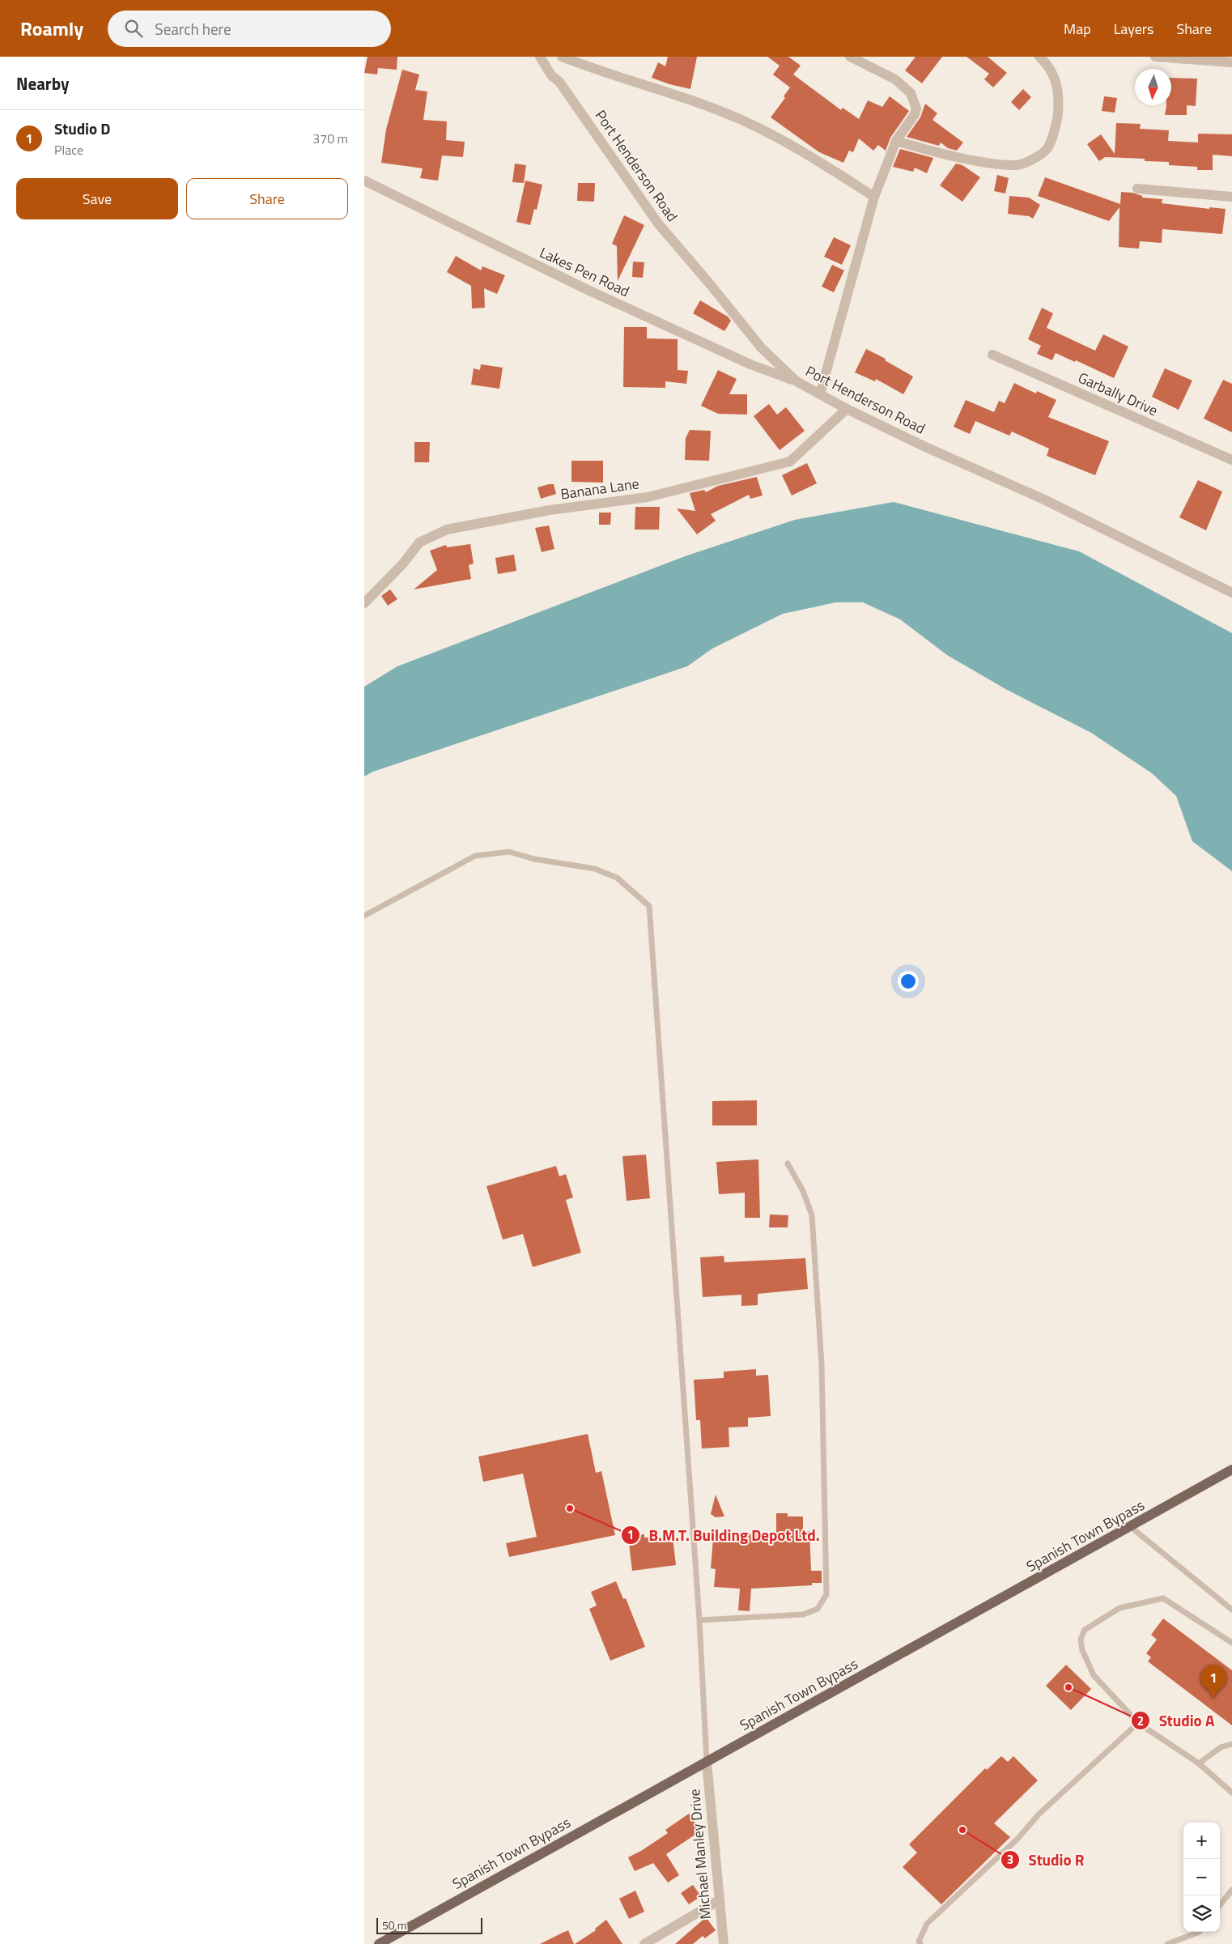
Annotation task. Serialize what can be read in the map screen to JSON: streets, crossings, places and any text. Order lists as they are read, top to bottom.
{
  "streets": {
    "main road": ["Spanish Town Bypass"],
    "street": [
      "Port Henderson Road",
      "Lakes Pen Road",
      "Garbally Drive",
      "Banana Lane",
      "Michael Manley Drive"
    ]
  },
  "crossings": [
    ["Port Henderson Road", "Lakes Pen Road"],
    ["Port Henderson Road", "Banana Lane"],
    ["Spanish Town Bypass", "Michael Manley Drive"]
  ],
  "places": ["B.M.T. Building Depot Ltd.", "Studio A", "Studio R"],
  "scale_bar": "50 m",
  "north": "bottom",
  "page": {
    "header": "Roamly",
    "search": "Search here",
    "nav": ["Map", "Layers", "Share"],
    "heading": "Nearby",
    "list": [
      {
        "mark": "1",
        "name": "Studio D",
        "note": "Place",
        "value": "370 m"
      }
    ],
    "buttons": ["Save", "Share"],
    "pins": "1",
    "map_buttons": ["+", "−"],
    "scale": "50 m"
  }
}
